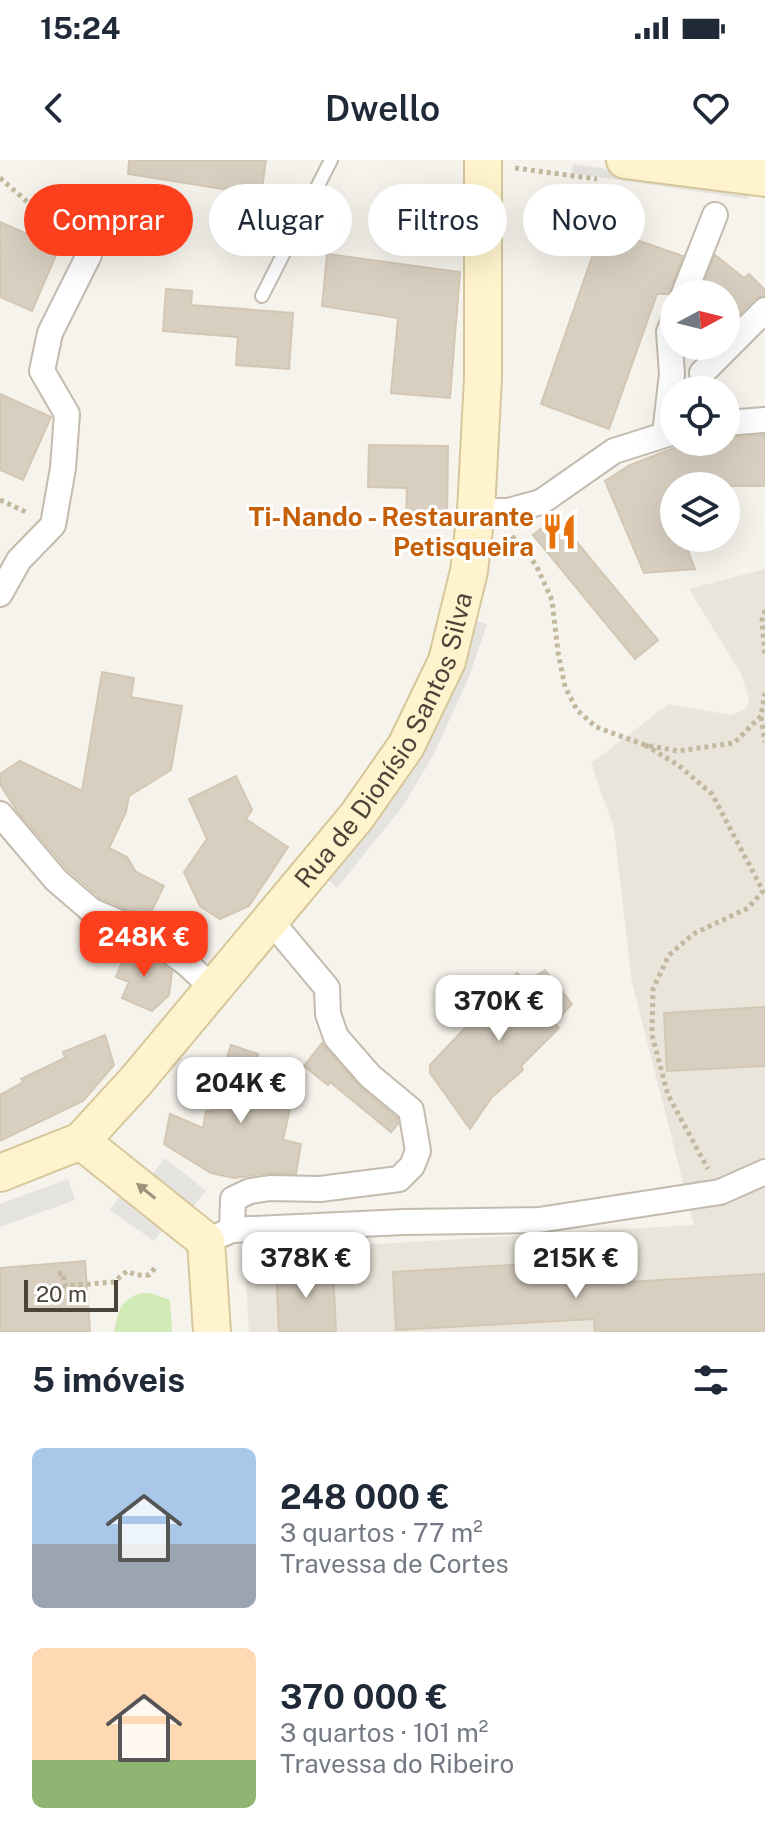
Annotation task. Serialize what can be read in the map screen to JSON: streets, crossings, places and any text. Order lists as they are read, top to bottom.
{
  "streets": {
    "main road": ["Rua de Dionísio Santos Silva"]
  },
  "places": {
    "restaurant": ["Ti-Nando - Restaurante Petisqueira"]
  },
  "scale_bar": "20 m",
  "north": "right",
  "page": {
    "status": "15:24",
    "header": "Dwello",
    "chip": [
      "Comprar",
      "Alugar",
      "Filtros",
      "Novo"
    ],
    "price": [
      "248K €",
      "370K €",
      "204K €",
      "378K €",
      "215K €"
    ],
    "scale": "20 m",
    "heading": "5 imóveis",
    "list": [
      {
        "name": "248 000 €",
        "note": "3 quartos · 77 m² · Travessa de Cortes"
      },
      {
        "name": "370 000 €",
        "note": "3 quartos · 101 m² · Travessa do Ribeiro"
      }
    ]
  }
}
